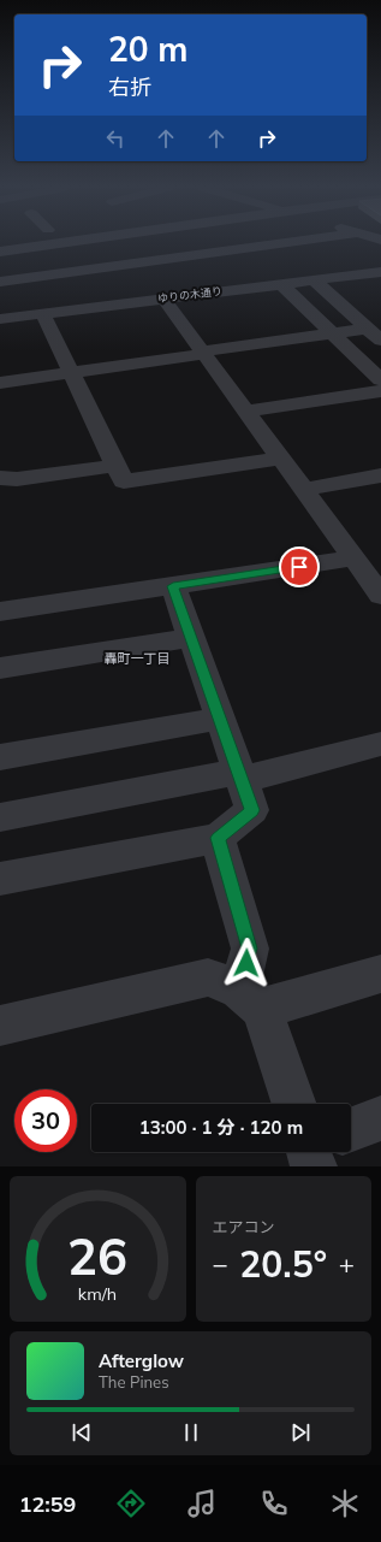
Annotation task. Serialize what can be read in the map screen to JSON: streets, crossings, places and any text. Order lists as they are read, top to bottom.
{
  "streets": {
    "street": ["ゆりの木通り"]
  },
  "districts": ["轟町一丁目"],
  "page": {
    "turn": ["20 m", "右折"],
    "limit": "30",
    "trip": "13:00 · 1 分 · 120 m",
    "tile": "エアコン",
    "heat": ["−", "20.5°", "+"],
    "song": ["Afterglow", "The Pines"],
    "tabs": "12:59",
    "gauge": ["26", "km/h"]
  }
}
